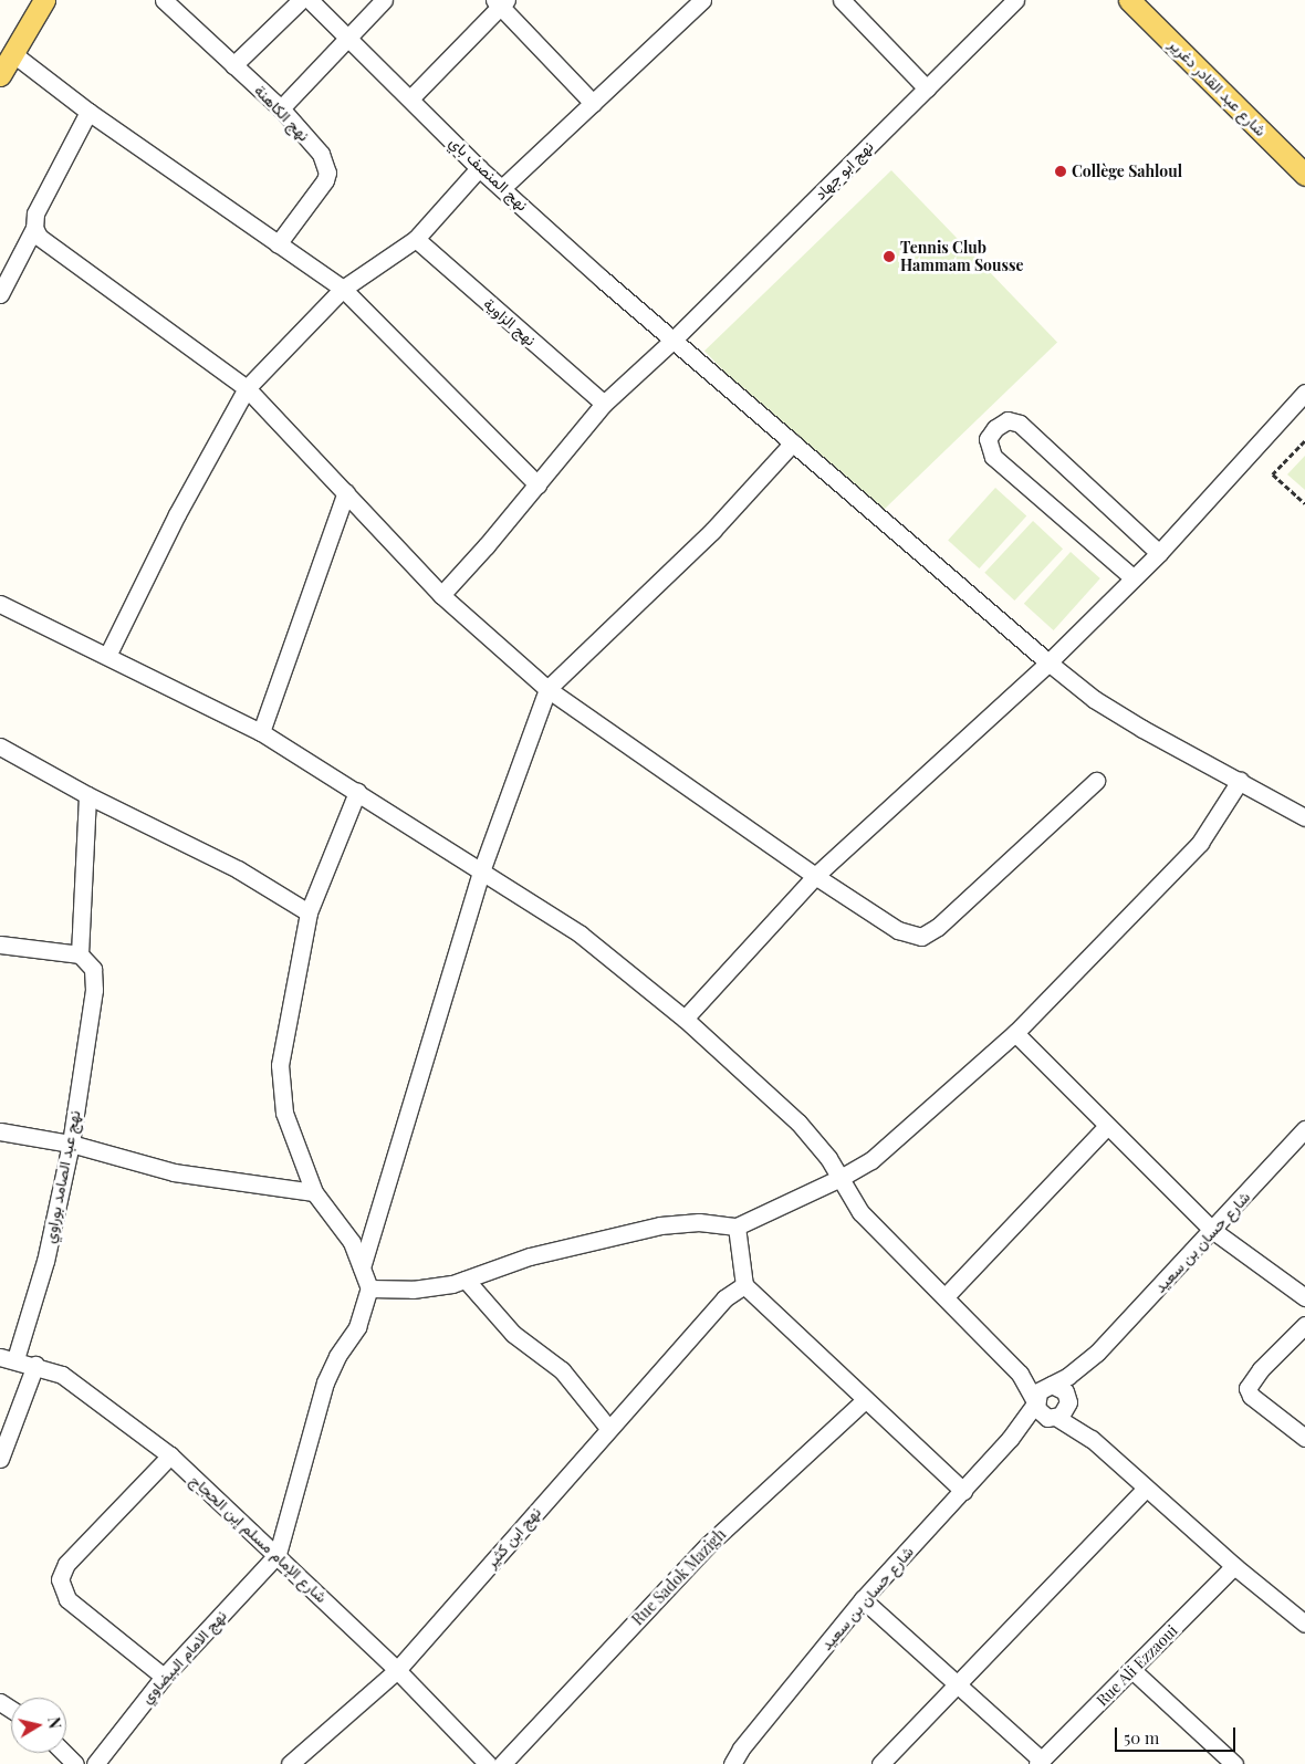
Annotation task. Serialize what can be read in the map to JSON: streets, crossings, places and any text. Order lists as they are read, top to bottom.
{
  "streets": {
    "main road": ["شارع عبد القادر دغرير"],
    "street": [
      "نهج الكاهنة",
      "نهج ابو جهاد",
      "نهج المنصف باي",
      "نهج الزاوية",
      "نهج عبد الصامد بوراوي",
      "شارع حسان بن سعيد",
      "نهج ابن كثير",
      "شارع اﻹمام مسلم إبن الحجاج",
      "Rue Sadok Mazigh",
      "نهج الامام البيضاوي",
      "Rue Ali Ezzaoui"
    ]
  },
  "crossings": [
    ["نهج ابو جهاد", "نهج المنصف باي"],
    ["نهج ابو جهاد", "نهج الزاوية"],
    ["نهج عبد الصامد بوراوي", "شارع اﻹمام مسلم إبن الحجاج"],
    ["نهج ابن كثير", "شارع اﻹمام مسلم إبن الحجاج"],
    ["شارع اﻹمام مسلم إبن الحجاج", "نهج الامام البيضاوي"]
  ],
  "places": ["Collège Sahloul", "Tennis Club Hammam Sousse"],
  "scale_bar": "50 m",
  "north": "right"
}
